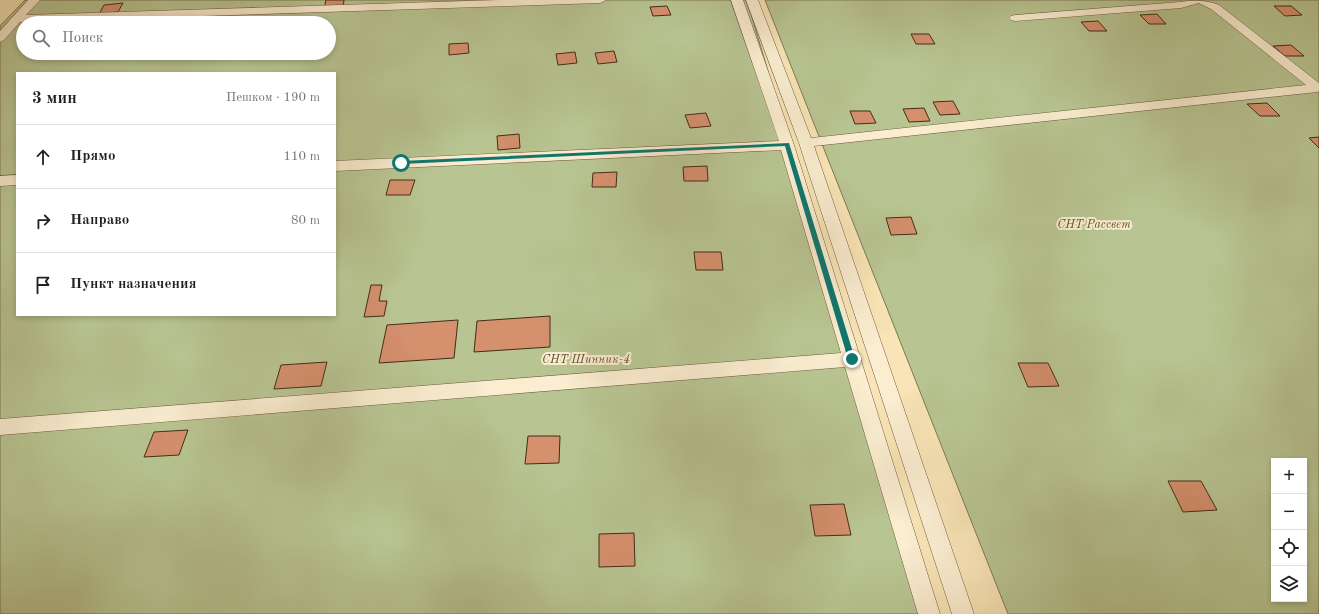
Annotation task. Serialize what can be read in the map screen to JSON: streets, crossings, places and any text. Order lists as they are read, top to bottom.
{
  "parks": ["СНТ Рассвет", "СНТ Шинник-4"],
  "page": {
    "search": "Поиск",
    "heading": ["3 мин", "Пешком · 190 m"],
    "list": [
      ["Прямо", "110 m"],
      ["Направо", "80 m"],
      "Пункт назначения"
    ],
    "map_buttons": ["+", "−"]
  }
}
